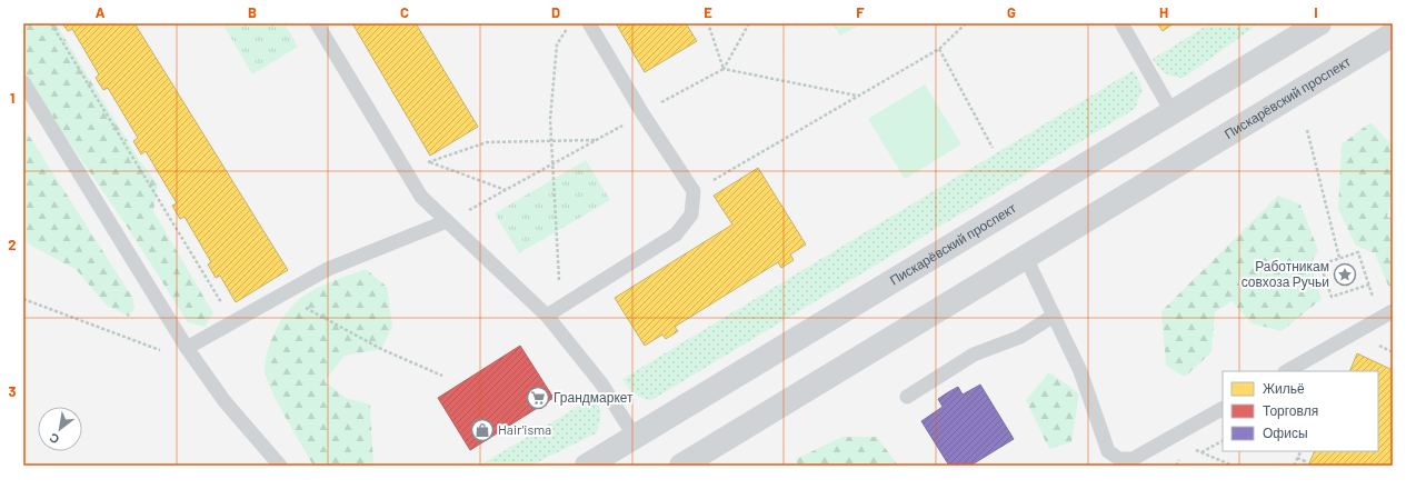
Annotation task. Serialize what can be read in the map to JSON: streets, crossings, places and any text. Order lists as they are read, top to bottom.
{
  "streets": {
    "main road": ["Пискарёвский проспект"]
  },
  "places": {
    "place": ["Работникам совхоза Ручьи"],
    "supermarket": ["Грандмаркет"],
    "shop": ["Hair'isma"]
  },
  "legend": ["Жильё", "Торговля", "Офисы"],
  "north": "bottom left",
  "grid": {
    "columns": [
      "A",
      "B",
      "C",
      "D",
      "E",
      "F",
      "G",
      "H",
      "I"
    ],
    "rows": ["1", "2", "3"]
  }
}
